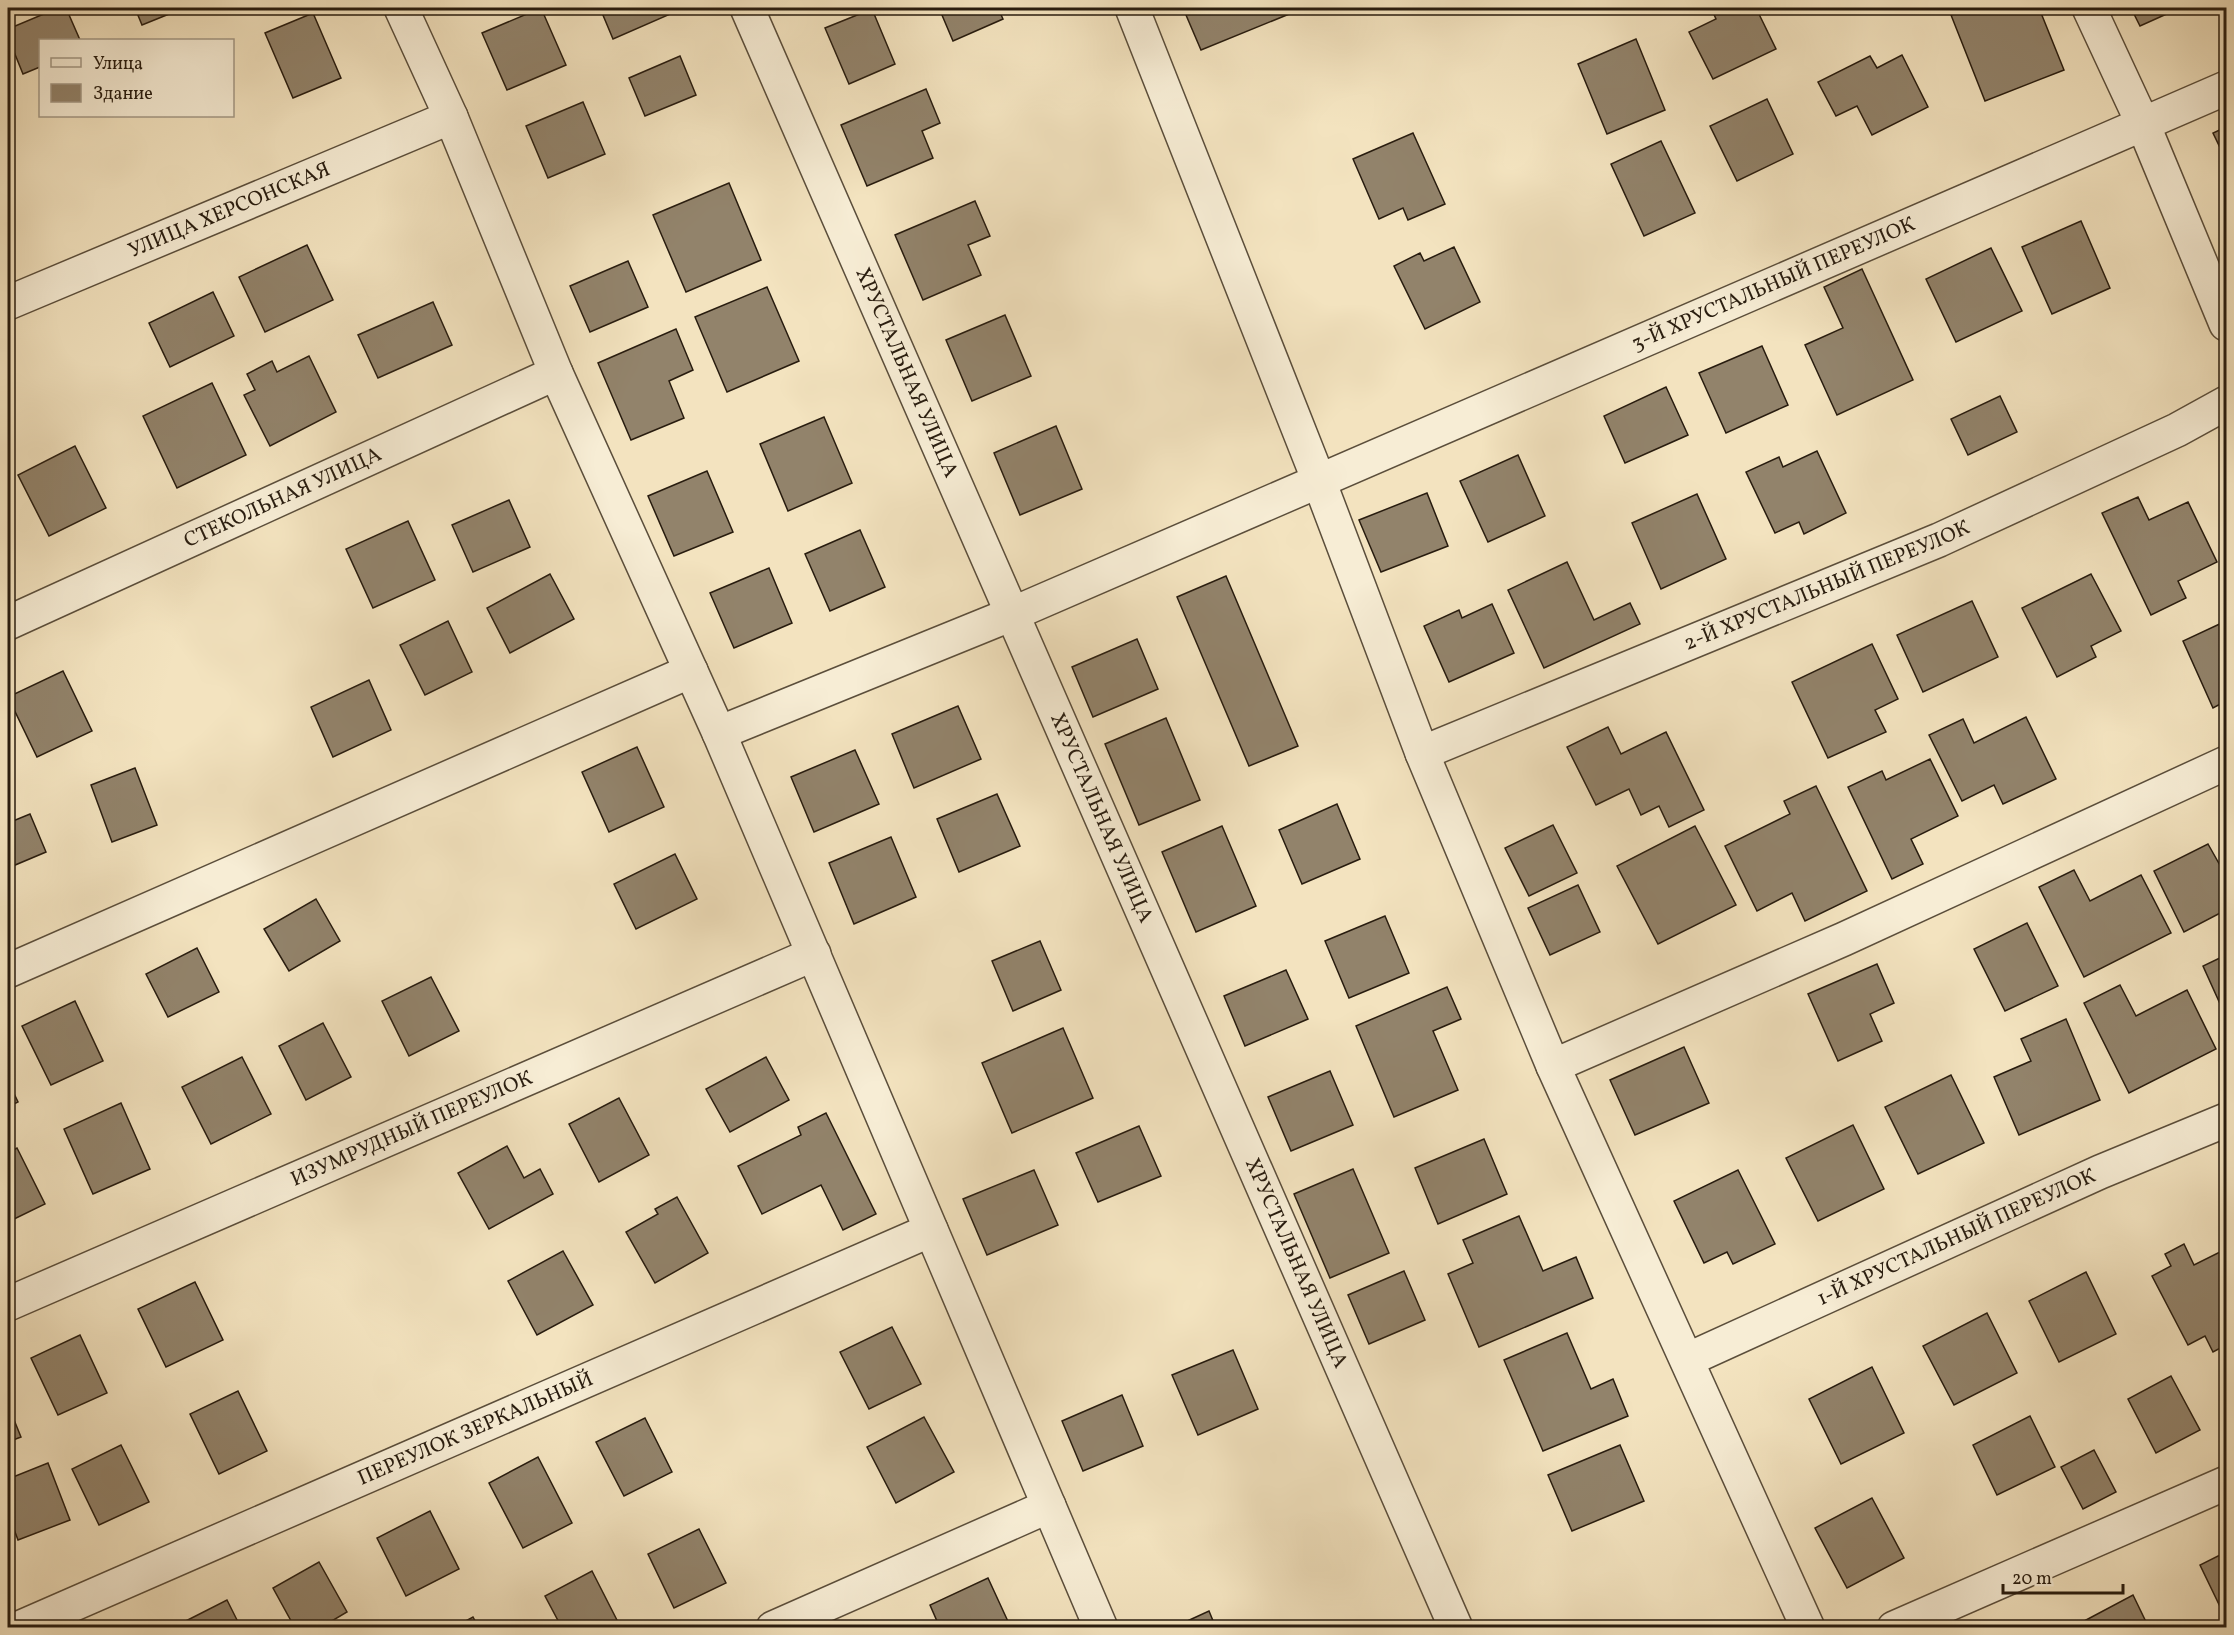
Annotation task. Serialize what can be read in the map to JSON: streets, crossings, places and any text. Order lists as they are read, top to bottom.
{
  "streets": {
    "street": [
      "УЛИЦА ХЕРСОНСКАЯ",
      "3-Й ХРУСТАЛЬНЫЙ ПЕРЕУЛОК",
      "ХРУСТАЛЬНАЯ УЛИЦА",
      "СТЕКОЛЬНАЯ УЛИЦА",
      "2-Й ХРУСТАЛЬНЫЙ ПЕРЕУЛОК",
      "ИЗУМРУДНЫЙ ПЕРЕУЛОК",
      "1-Й ХРУСТАЛЬНЫЙ ПЕРЕУЛОК",
      "ПЕРЕУЛОК ЗЕРКАЛЬНЫЙ"
    ]
  },
  "crossings": [
    ["3-Й ХРУСТАЛЬНЫЙ ПЕРЕУЛОК", "ХРУСТАЛЬНАЯ УЛИЦА"]
  ],
  "legend": ["Улица", "Здание"],
  "scale_bar": "20 m"
}
